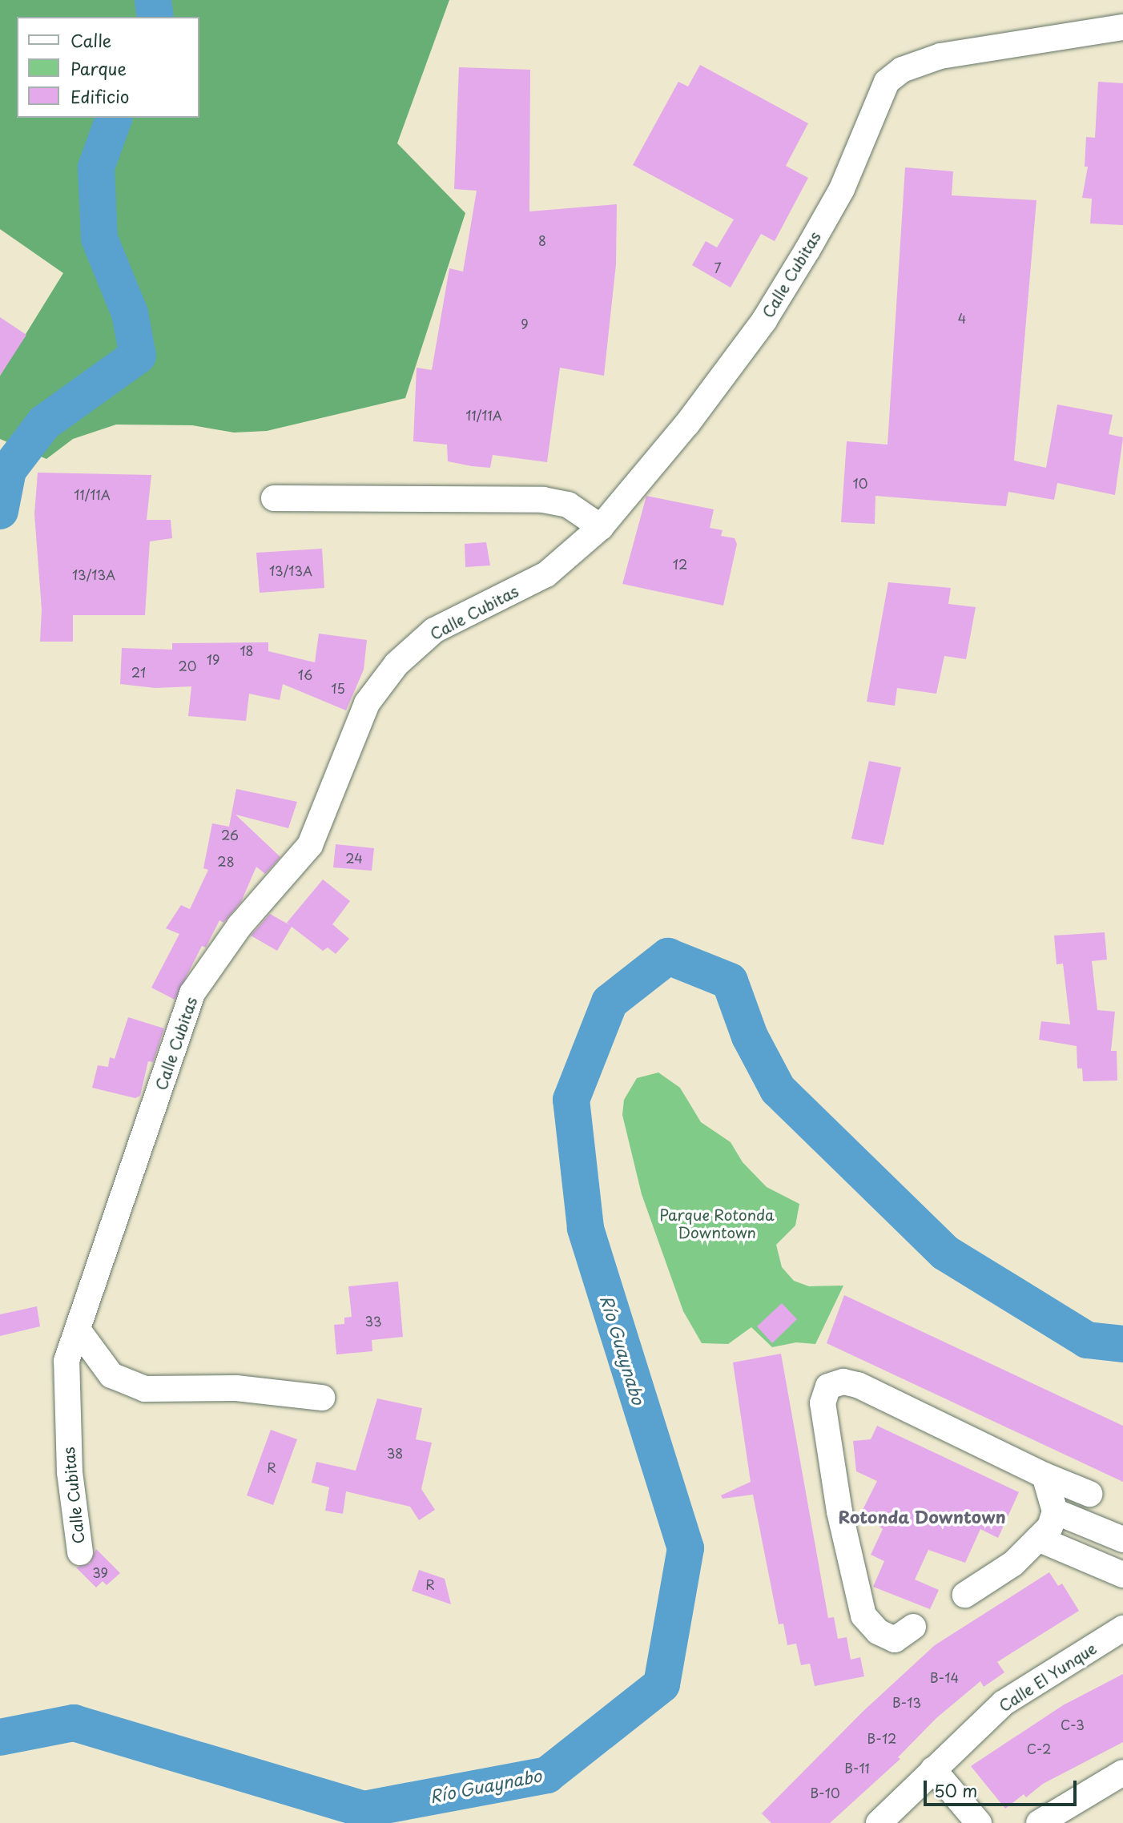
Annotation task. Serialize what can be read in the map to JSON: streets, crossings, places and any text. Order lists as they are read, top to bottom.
{
  "streets": {
    "street": ["Calle Cubitas", "Calle El Yunque"]
  },
  "districts": ["Rotonda Downtown"],
  "water": ["Río Guaynabo"],
  "parks": ["Parque Rotonda Downtown"],
  "house_numbers": [
    "8",
    "7",
    "4",
    "9",
    "11/11A",
    "10",
    "11/11A",
    "12",
    "13/13A",
    "13/13A",
    "18",
    "19",
    "20",
    "21",
    "16",
    "15",
    "26",
    "24",
    "28",
    "33",
    "38",
    "R",
    "39",
    "R",
    "B-14",
    "B-13",
    "C-3",
    "B-12",
    "C-2",
    "B-11",
    "B-10"
  ],
  "legend": ["Calle", "Parque", "Edificio"],
  "scale_bar": "50 m"
}
